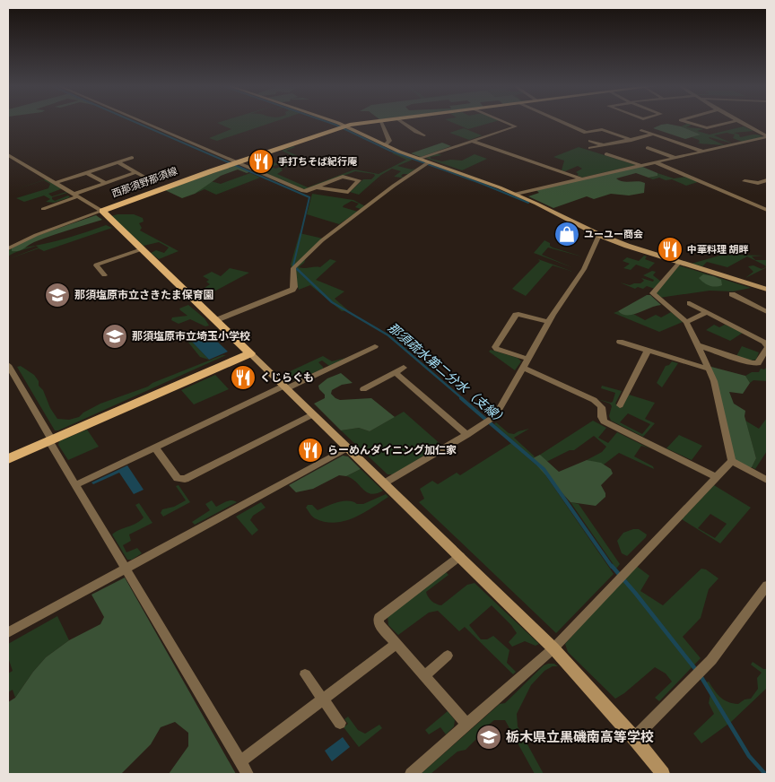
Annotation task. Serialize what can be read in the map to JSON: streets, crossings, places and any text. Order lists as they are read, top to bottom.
{
  "streets": {
    "main road": ["西那須野那須線"]
  },
  "water": ["那須疏水第二分水（支線）"],
  "places": {
    "restaurant": [
      "手打ちそば紀行庵",
      "中華料理 胡畔",
      "くじらぐも",
      "らーめんダイニング加仁家"
    ],
    "shop": ["ユーユー商会"],
    "school or university": ["那須塩原市立さきたま保育園", "那須塩原市立埼玉小学校", "栃木県立黒磯南高等学校"]
  }
}
